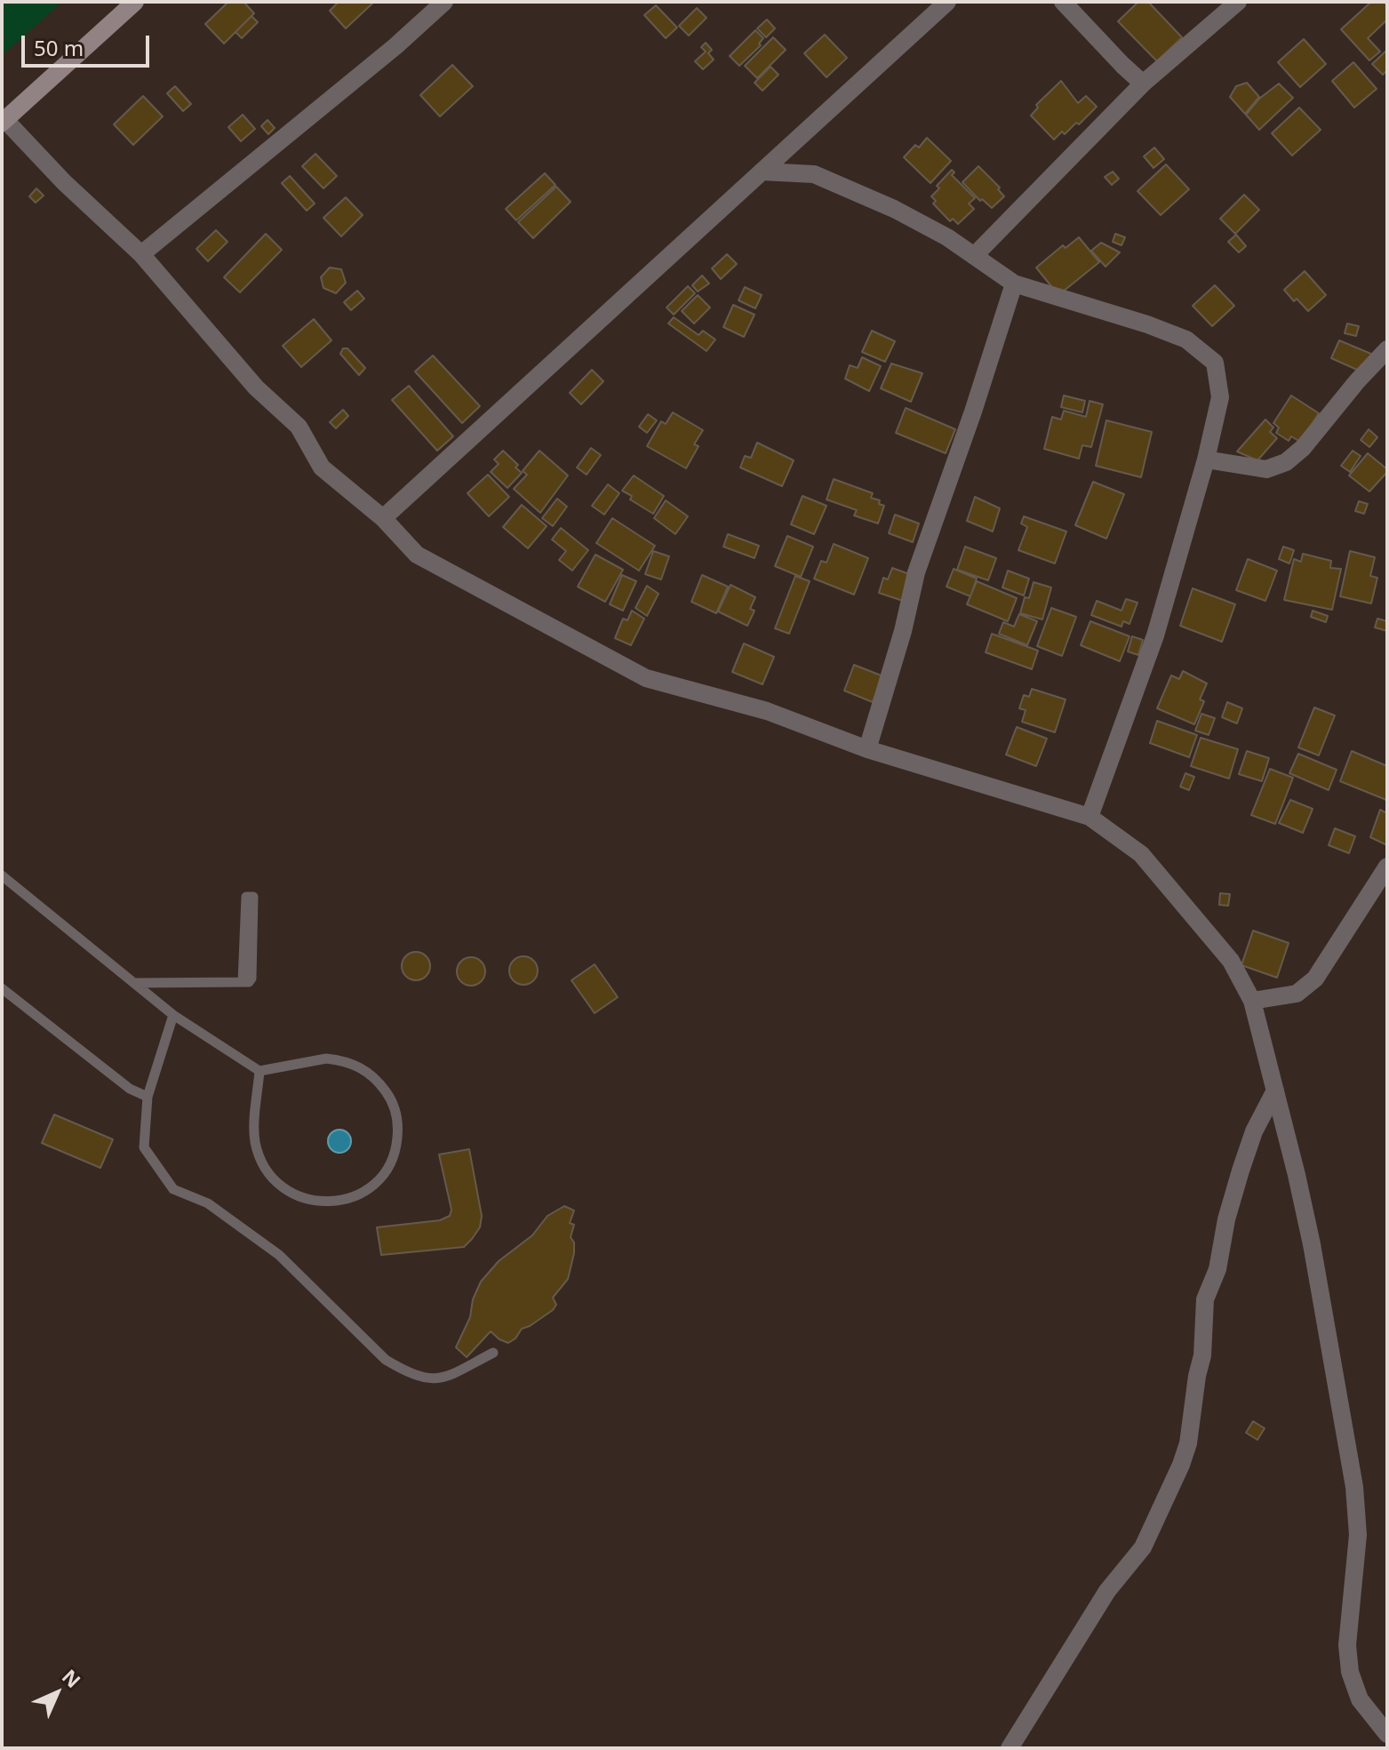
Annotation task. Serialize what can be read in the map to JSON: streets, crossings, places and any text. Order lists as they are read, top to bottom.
{
  "scale_bar": "50 m",
  "north": "top right"
}
